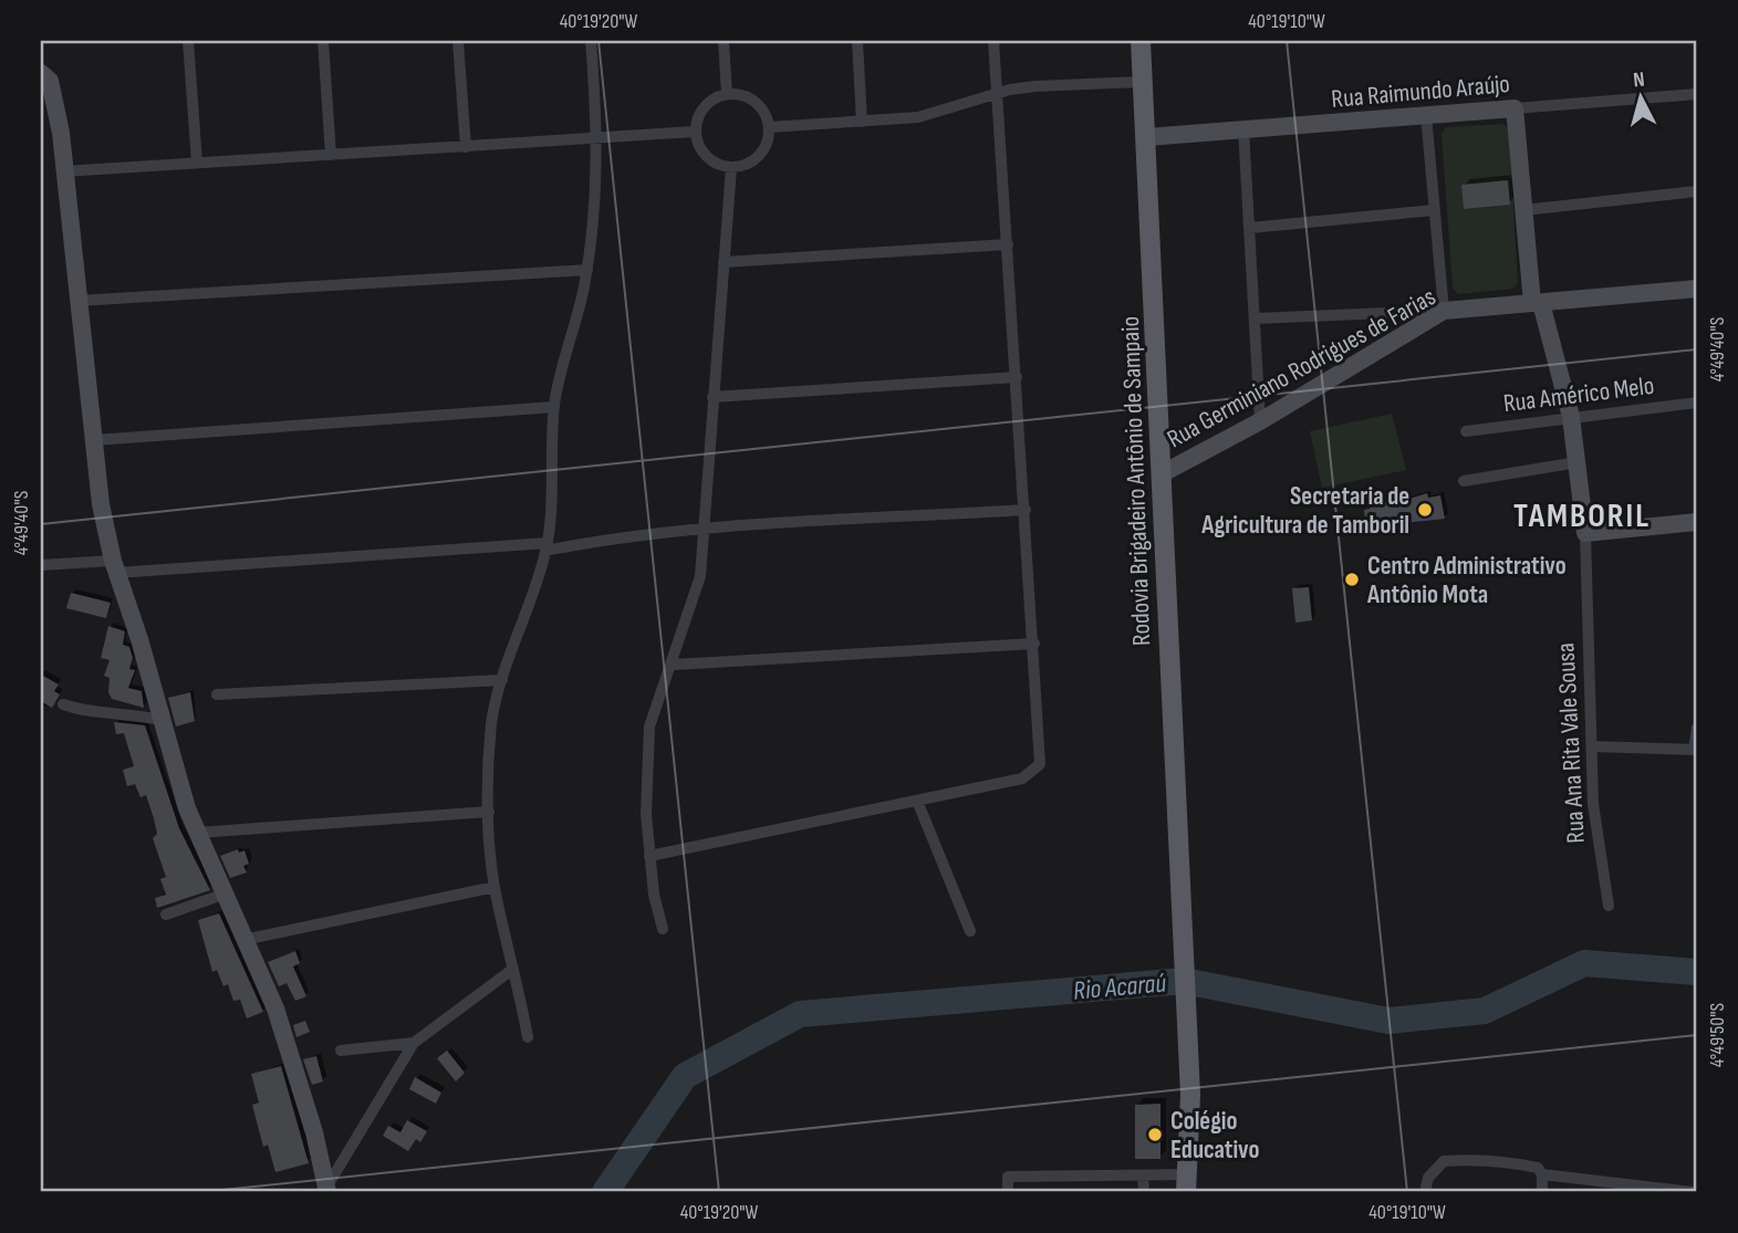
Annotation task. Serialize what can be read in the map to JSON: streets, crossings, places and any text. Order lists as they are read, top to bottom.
{
  "streets": {
    "main road": ["Rodovia Brigadeiro Antônio de Sampaio"],
    "street": [
      "Rua Raimundo Araújo",
      "Rua Germiniano Rodrigues de Farias",
      "Rua Américo Melo",
      "Rua Ana Rita Vale Sousa"
    ]
  },
  "crossings": [
    ["Rua Raimundo Araújo", "Rodovia Brigadeiro Antônio de Sampaio"],
    ["Rua Raimundo Araújo", "Rua Ana Rita Vale Sousa"],
    ["Rua Germiniano Rodrigues de Farias", "Rodovia Brigadeiro Antônio de Sampaio"],
    ["Rua Germiniano Rodrigues de Farias", "Rua Ana Rita Vale Sousa"],
    ["Rua Américo Melo", "Rua Ana Rita Vale Sousa"]
  ],
  "districts": ["TAMBORIL"],
  "water": ["Rio Acaraú"],
  "places": ["Secretaria de Agricultura de Tamboril", "Centro Administrativo Antônio Mota", "Colégio Educativo"],
  "north": "top",
  "coordinates": [
    "40°19'20\"W",
    "40°19'10\"W",
    "4°49'40\"S",
    "4°49'50\"S"
  ]
}
